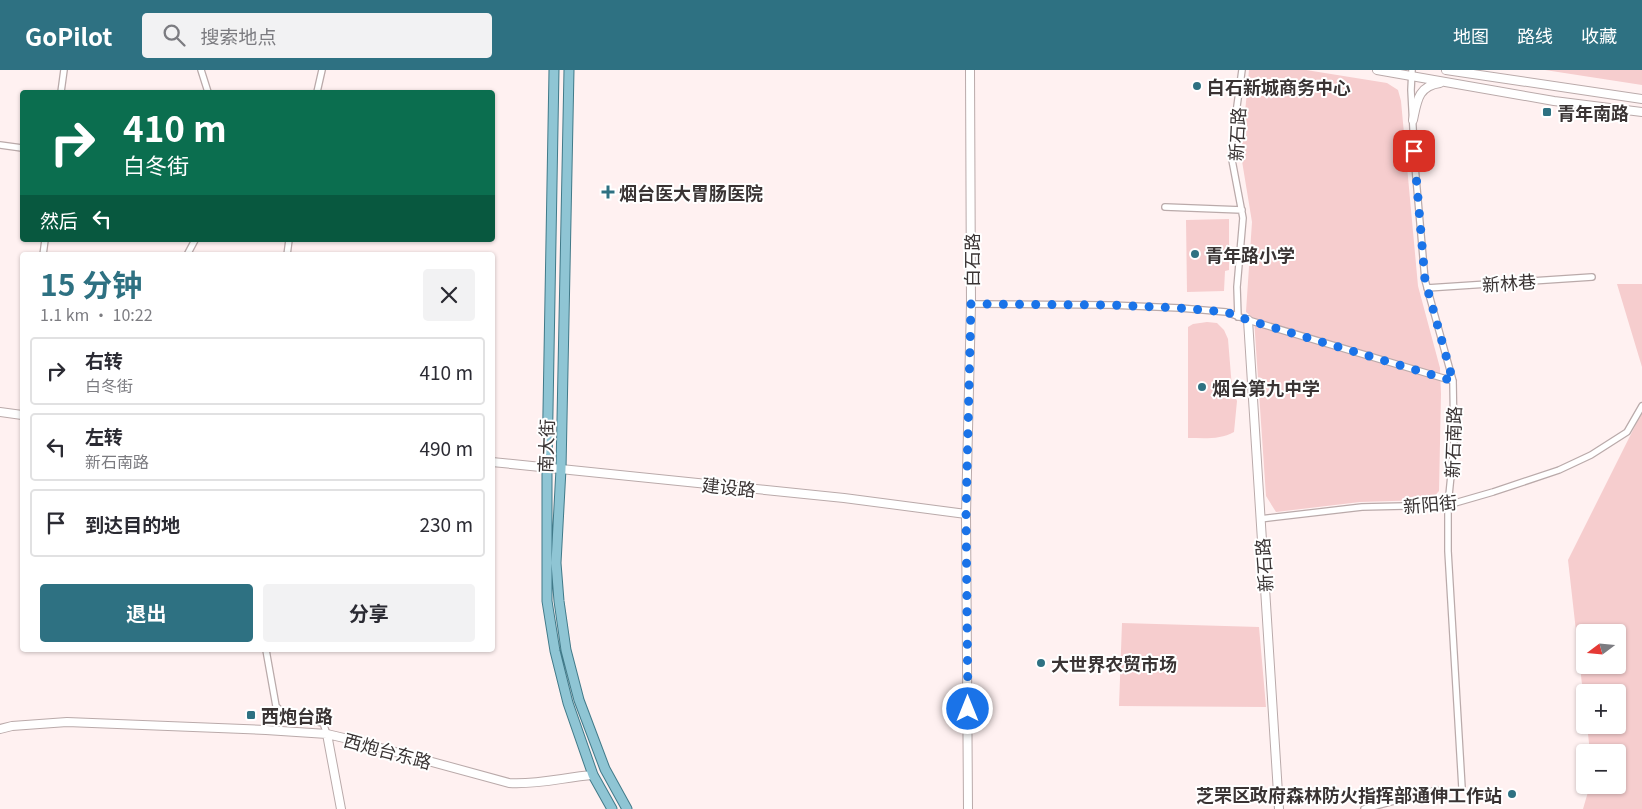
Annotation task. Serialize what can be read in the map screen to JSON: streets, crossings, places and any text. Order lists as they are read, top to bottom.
{
  "streets": {
    "main road": ["南大街"],
    "street": [
      "新石路",
      "白石路",
      "新林巷",
      "新石南路",
      "建设路",
      "新阳街",
      "西炮台东路"
    ]
  },
  "crossings": [
    ["新石路", "新阳街"],
    ["白石路", "建设路"],
    ["新林巷", "新石南路"],
    ["新石南路", "新阳街"],
    ["南大街", "建设路"],
    ["南大街", "西炮台东路"]
  ],
  "places": {
    "other": [
      "白石新城商务中心",
      "青年路小学",
      "烟台第九中学",
      "大世界农贸市场",
      "芝罘区政府森林防火指挥部通伸工作站"
    ],
    "transit": ["青年南路", "西炮台路"],
    "health": ["烟台医大胃肠医院"]
  },
  "north": "left",
  "page": {
    "header": "GoPilot",
    "search": "搜索地点",
    "nav": ["地图", "路线", "收藏"],
    "turn": ["410 m", "白冬街"],
    "then": "然后",
    "heading": ["15 分钟", "1.1 km · 10:22"],
    "list": [
      {
        "name": "右转",
        "note": "白冬街",
        "value": "410 m"
      },
      {
        "name": "左转",
        "note": "新石南路",
        "value": "490 m"
      },
      {
        "name": "到达目的地",
        "value": "230 m"
      }
    ],
    "buttons": ["退出", "分享"],
    "map_buttons": ["+", "−"]
  }
}
